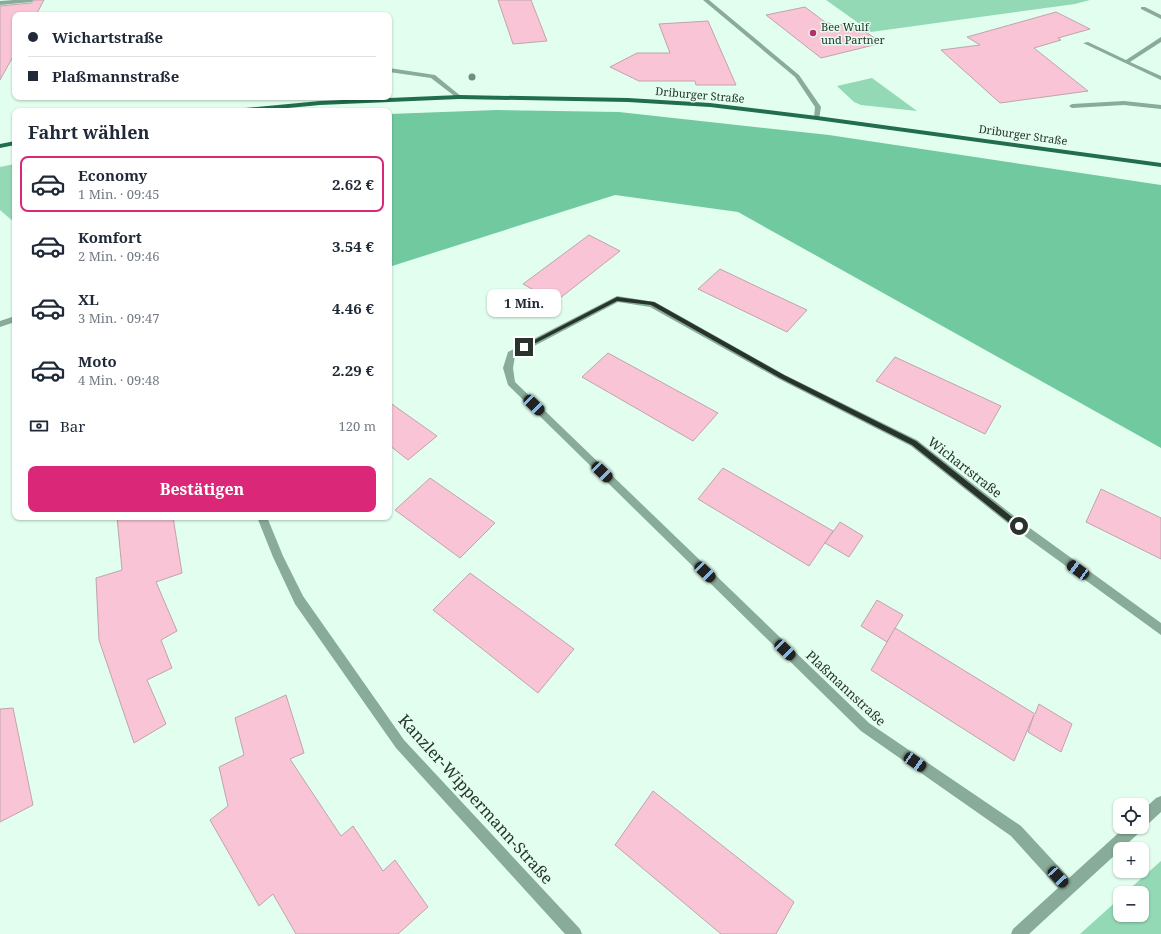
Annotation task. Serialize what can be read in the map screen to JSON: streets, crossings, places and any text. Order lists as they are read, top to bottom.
{
  "streets": {
    "main road": ["Driburger Straße"],
    "street": ["Wichartstraße", "Plaßmannstraße", "Kanzler-Wippermann-Straße"]
  },
  "crossings": [
    ["Wichartstraße", "Plaßmannstraße"]
  ],
  "places": ["Bee Wulf und Partner"],
  "page": {
    "banner": ["Wichartstraße", "Plaßmannstraße"],
    "heading": "Fahrt wählen",
    "list": [
      {
        "name": "Economy",
        "note": "1 Min. · 09:45",
        "value": "2.62 €"
      },
      {
        "name": "Komfort",
        "note": "2 Min. · 09:46",
        "value": "3.54 €"
      },
      {
        "name": "XL",
        "note": "3 Min. · 09:47",
        "value": "4.46 €"
      },
      {
        "name": "Moto",
        "note": "4 Min. · 09:48",
        "value": "2.29 €"
      }
    ],
    "bubble": "1 Min.",
    "pay": ["Bar", "120 m"],
    "buttons": "Bestätigen",
    "map_buttons": ["+", "−"]
  }
}
